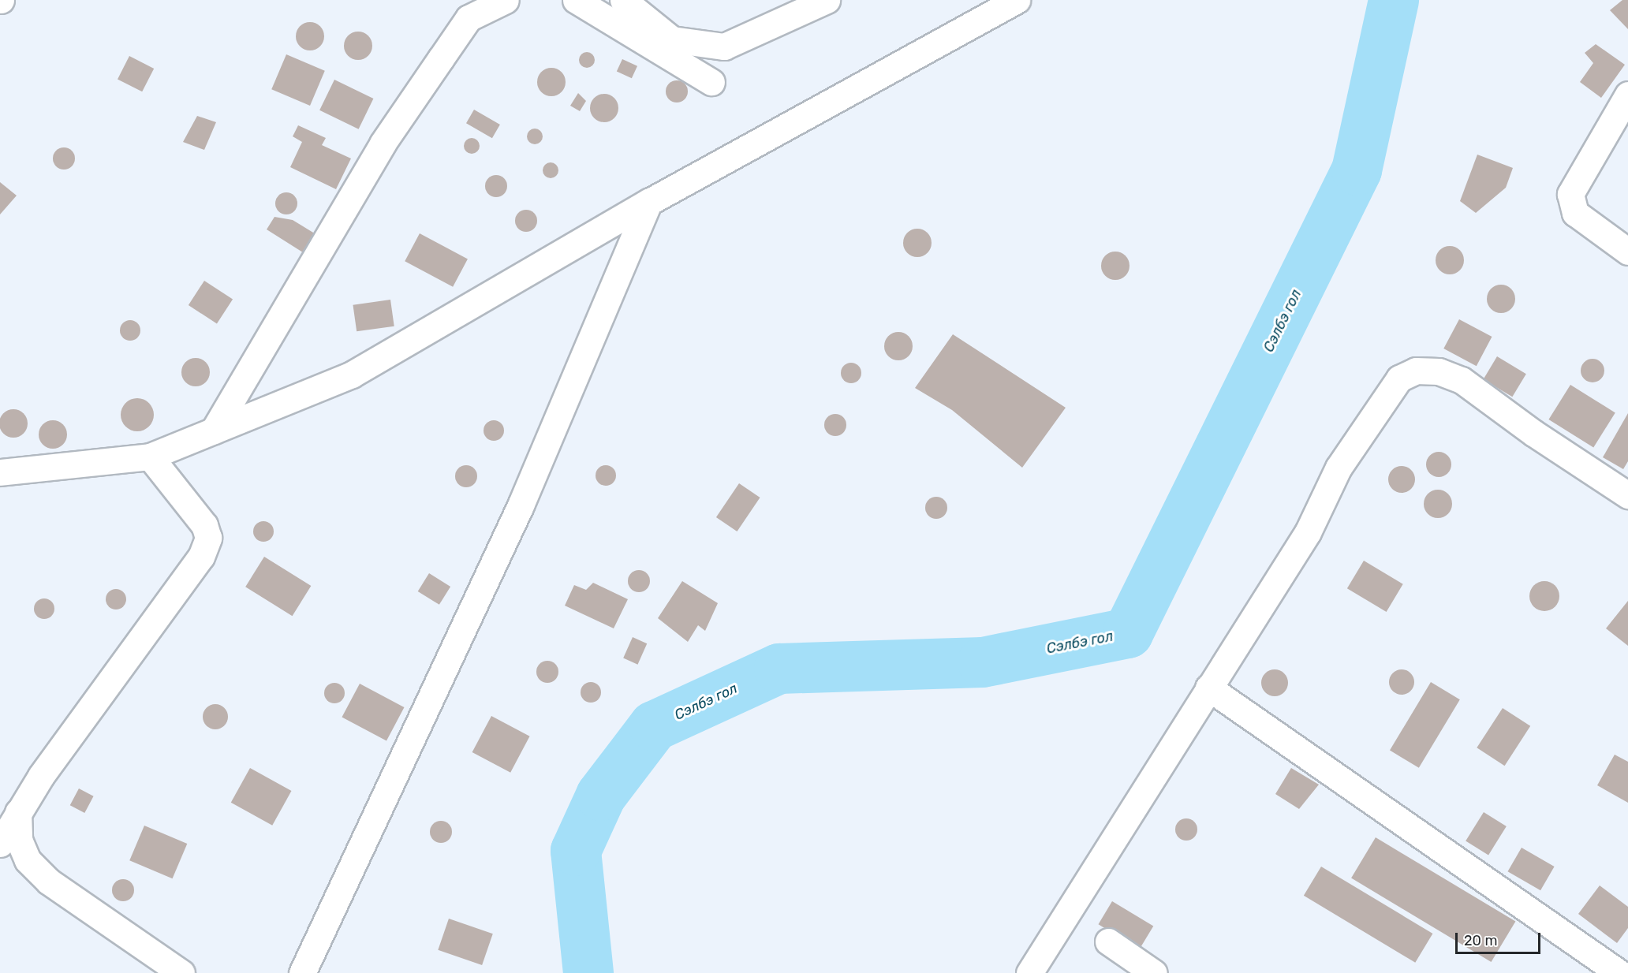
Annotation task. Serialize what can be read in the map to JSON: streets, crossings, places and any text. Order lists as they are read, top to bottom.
{
  "water": ["Сэлбэ гол"],
  "scale_bar": "20 m"
}
